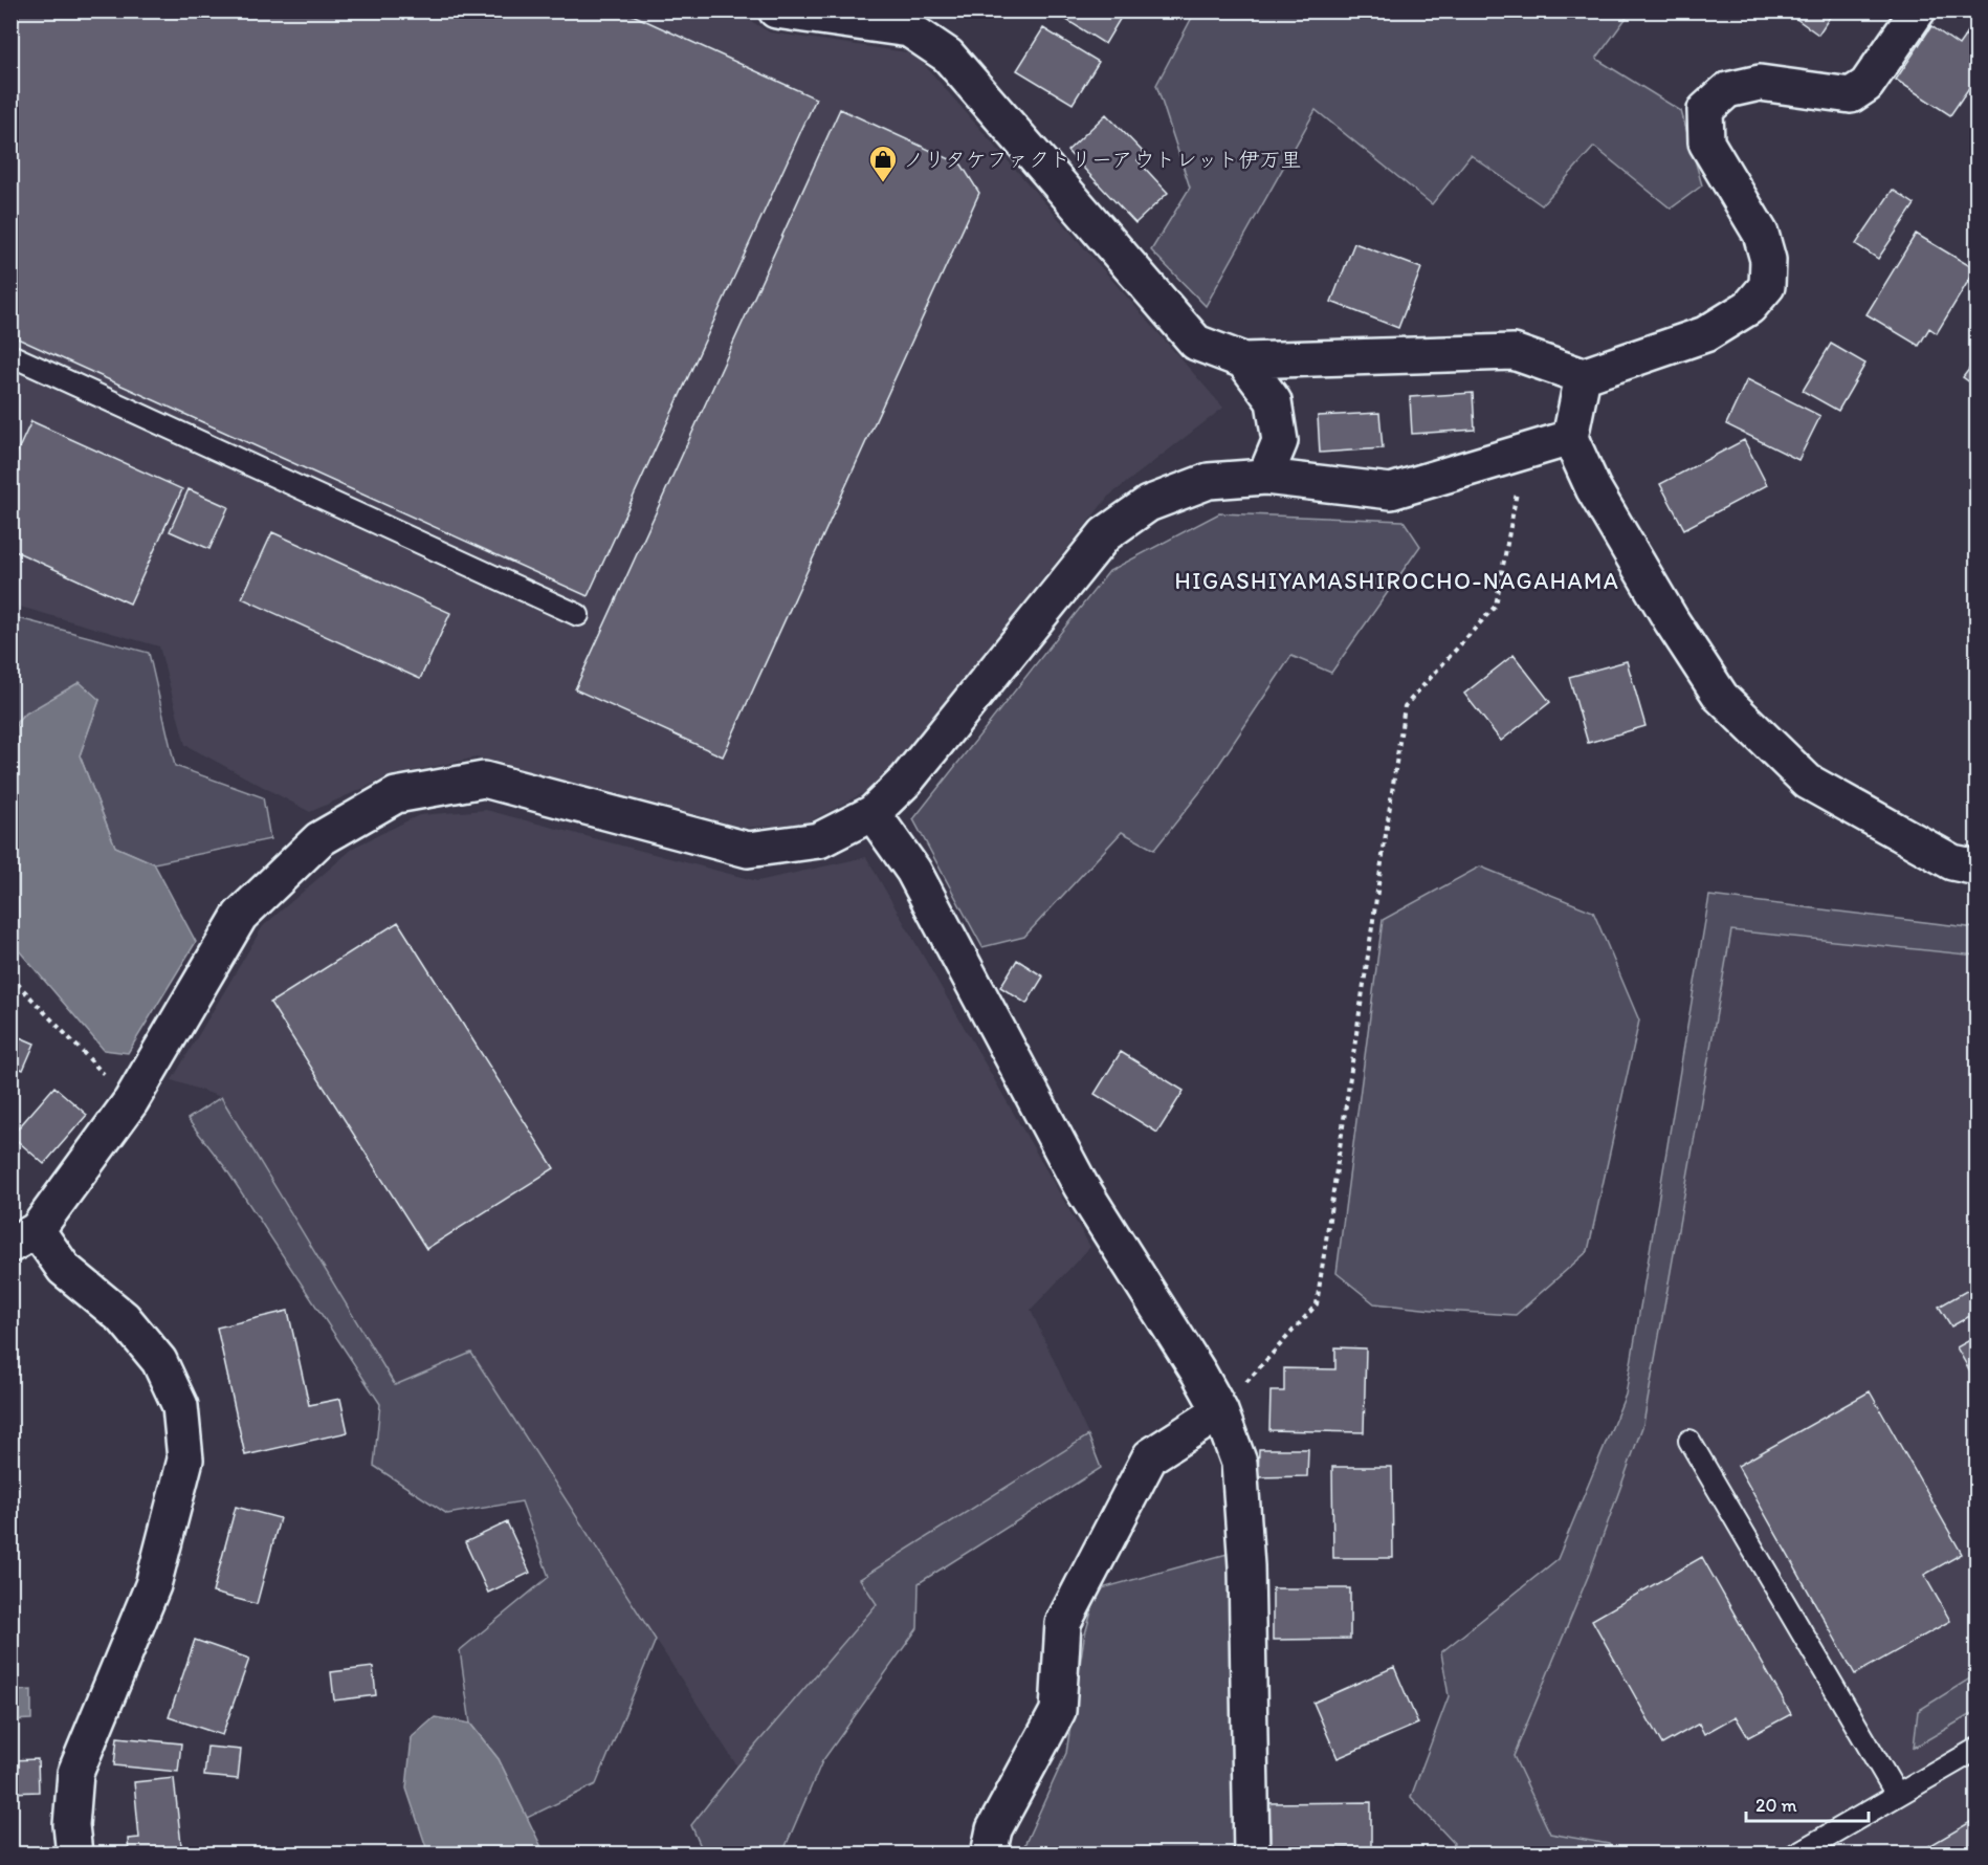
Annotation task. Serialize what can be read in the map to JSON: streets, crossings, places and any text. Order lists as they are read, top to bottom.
{
  "districts": ["HIGASHIYAMASHIROCHO-NAGAHAMA"],
  "places": {
    "shop": ["ノリタケファクトリーアウトレット伊万里"]
  },
  "scale_bar": "20 m"
}
